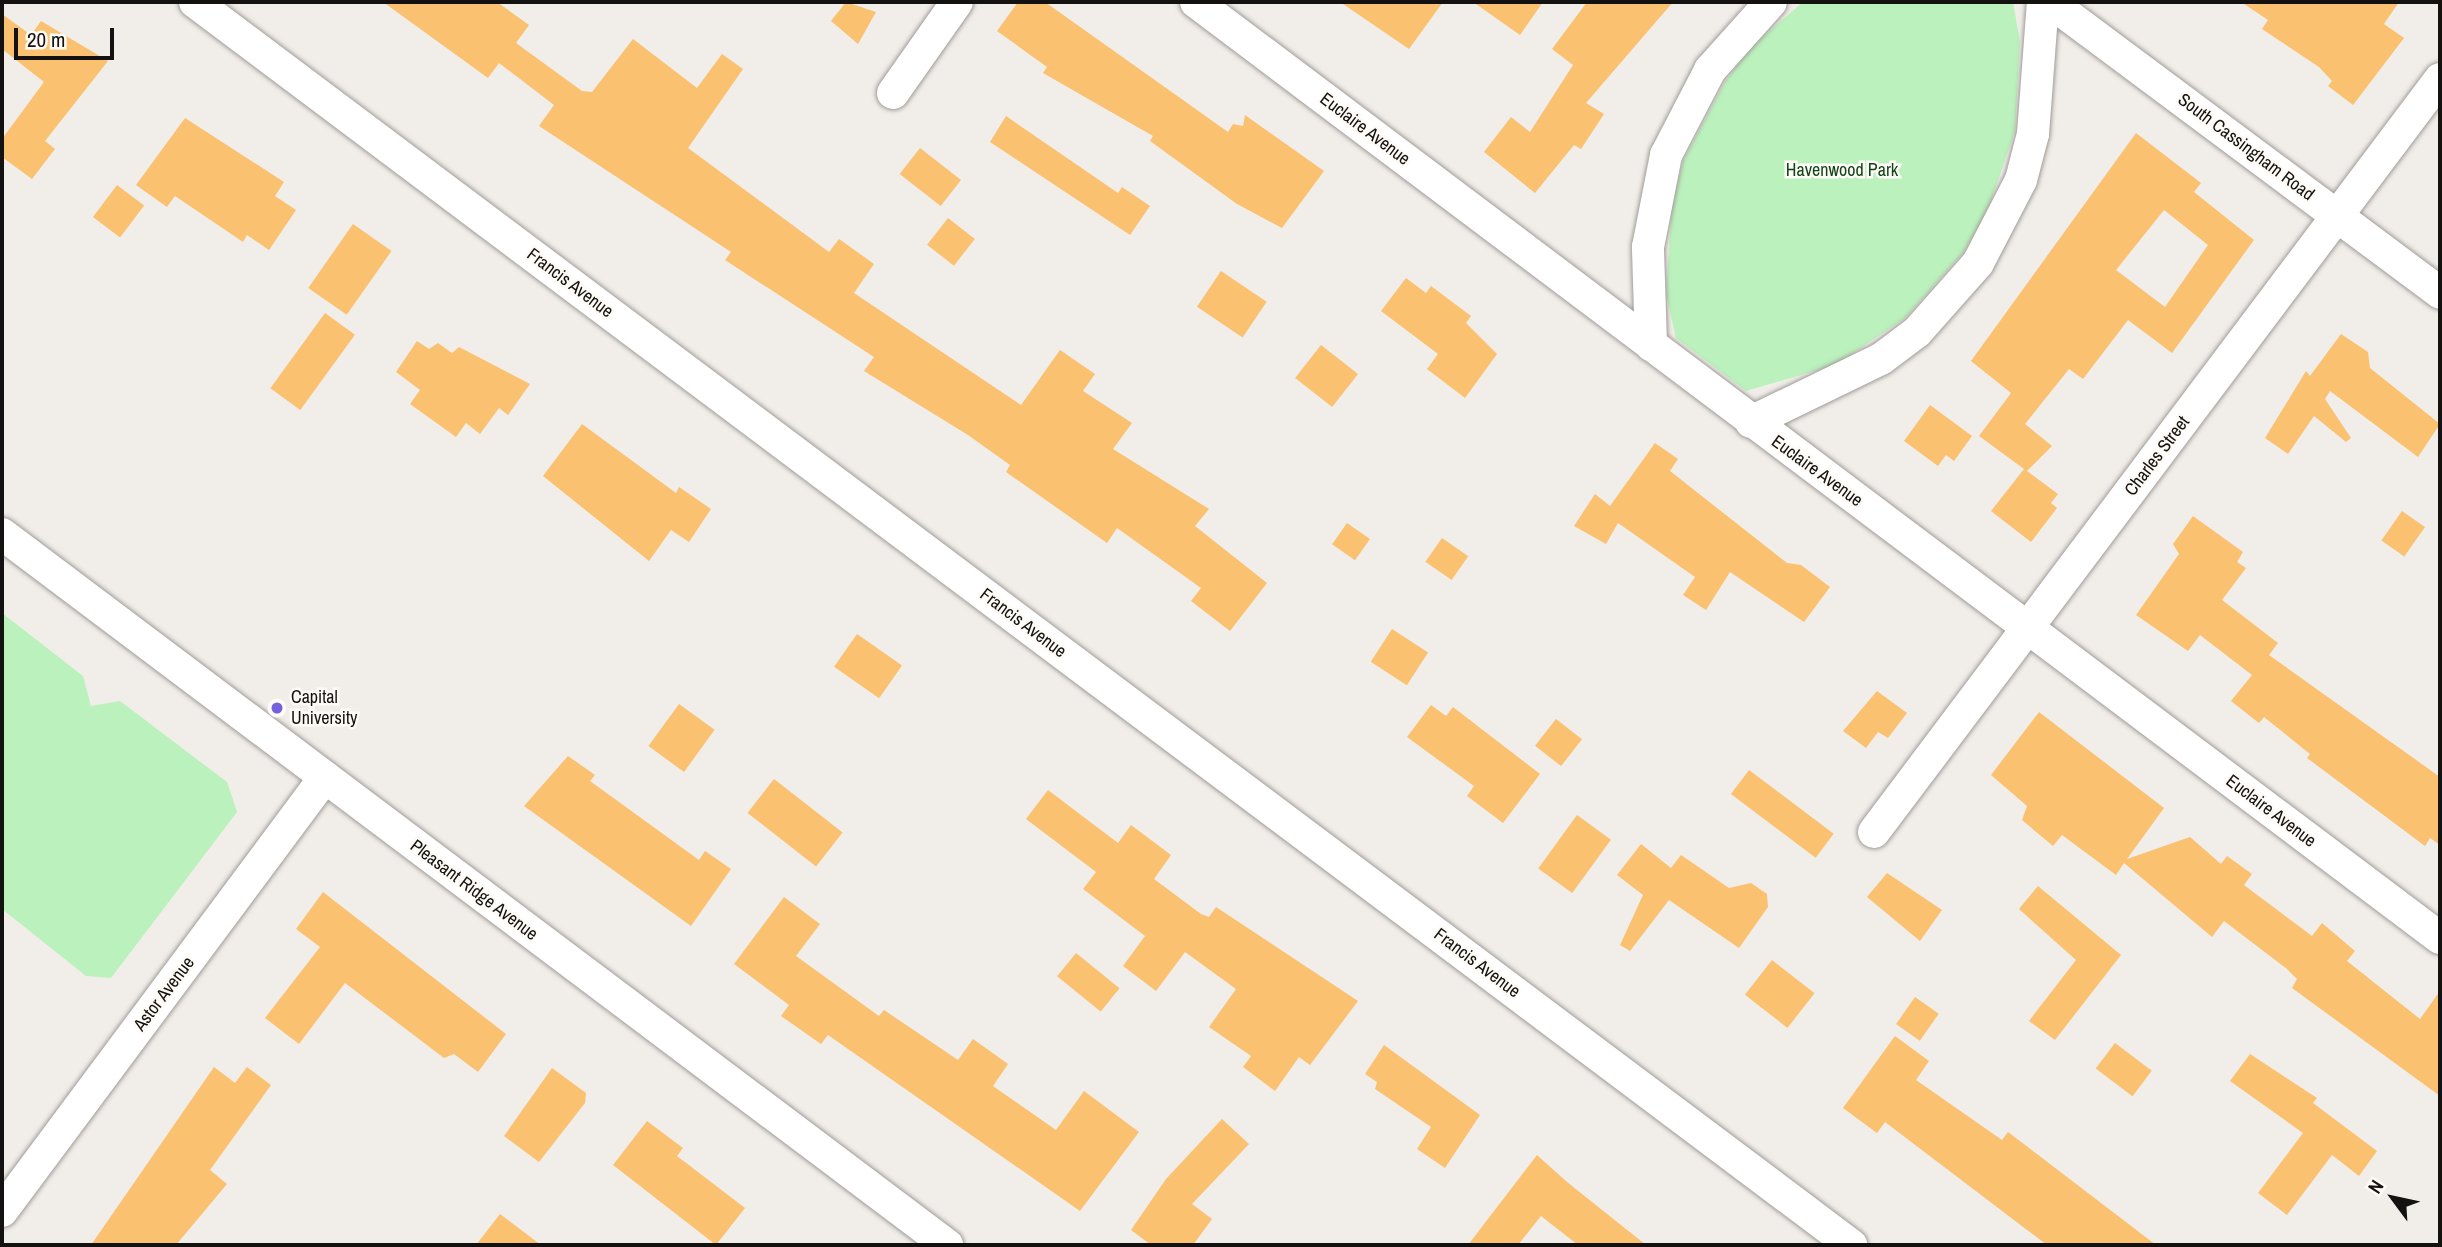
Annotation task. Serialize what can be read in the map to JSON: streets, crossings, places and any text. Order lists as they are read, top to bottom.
{
  "streets": {
    "street": [
      "Euclaire Avenue",
      "South Cassingham Road",
      "Francis Avenue",
      "Charles Street",
      "Pleasant Ridge Avenue",
      "Astor Avenue"
    ]
  },
  "crossings": [
    ["Euclaire Avenue", "Charles Street"],
    ["South Cassingham Road", "Charles Street"],
    ["Pleasant Ridge Avenue", "Astor Avenue"]
  ],
  "parks": ["Havenwood Park"],
  "places": ["Capital University"],
  "scale_bar": "20 m",
  "north": "top left"
}
